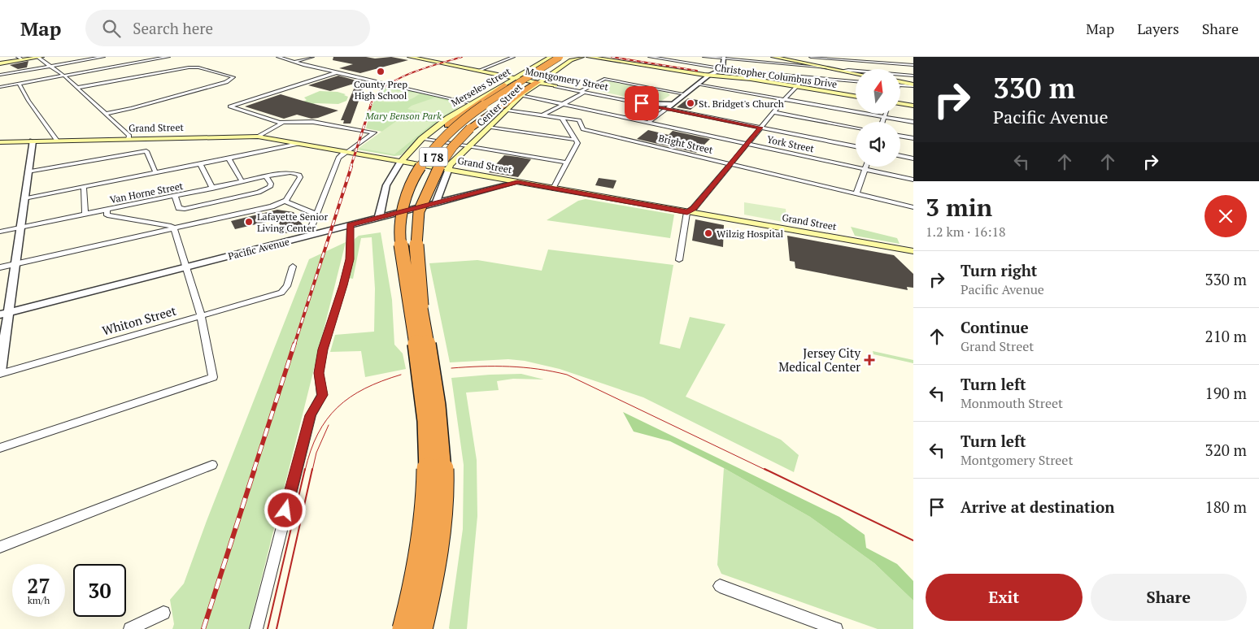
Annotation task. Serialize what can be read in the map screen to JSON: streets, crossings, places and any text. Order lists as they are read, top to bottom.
{
  "streets": {
    "highway": ["I 78"],
    "main road": [
      "Christopher Columbus Drive",
      "Montgomery Street",
      "Merseles Street",
      "Center Street",
      "Grand Street"
    ],
    "street": [
      "Bright Street",
      "York Street",
      "Van Horne Street",
      "Pacific Avenue",
      "Whiton Street"
    ]
  },
  "crossings": [
    ["Montgomery Street", "Merseles Street"],
    ["Montgomery Street", "Center Street"],
    ["Merseles Street", "Grand Street"],
    ["Merseles Street", "Pacific Avenue"],
    ["Center Street", "Grand Street"],
    ["Center Street", "Bright Street"],
    ["Center Street", "York Street"],
    ["Center Street", "I 78"],
    ["Grand Street", "Pacific Avenue"]
  ],
  "parks": ["Mary Benson Park"],
  "places": {
    "other": [
      "County Prep High School",
      "St. Bridget's Church",
      "Lafayette Senior Living Center",
      "Wilzig Hospital"
    ],
    "health": ["Jersey City Medical Center"]
  },
  "north": "top",
  "page": {
    "header": "Map",
    "search": "Search here",
    "nav": ["Map", "Layers", "Share"],
    "turn": ["330 m", "Pacific Avenue"],
    "heading": ["3 min", "1.2 km · 16:18"],
    "list": [
      {
        "name": "Turn right",
        "note": "Pacific Avenue",
        "value": "330 m"
      },
      {
        "name": "Continue",
        "note": "Grand Street",
        "value": "210 m"
      },
      {
        "name": "Turn left",
        "note": "Monmouth Street",
        "value": "190 m"
      },
      {
        "name": "Turn left",
        "note": "Montgomery Street",
        "value": "320 m"
      },
      {
        "name": "Arrive at destination",
        "value": "180 m"
      }
    ],
    "speed": "27 km/h",
    "limit": "30",
    "buttons": ["Exit", "Share"]
  }
}
